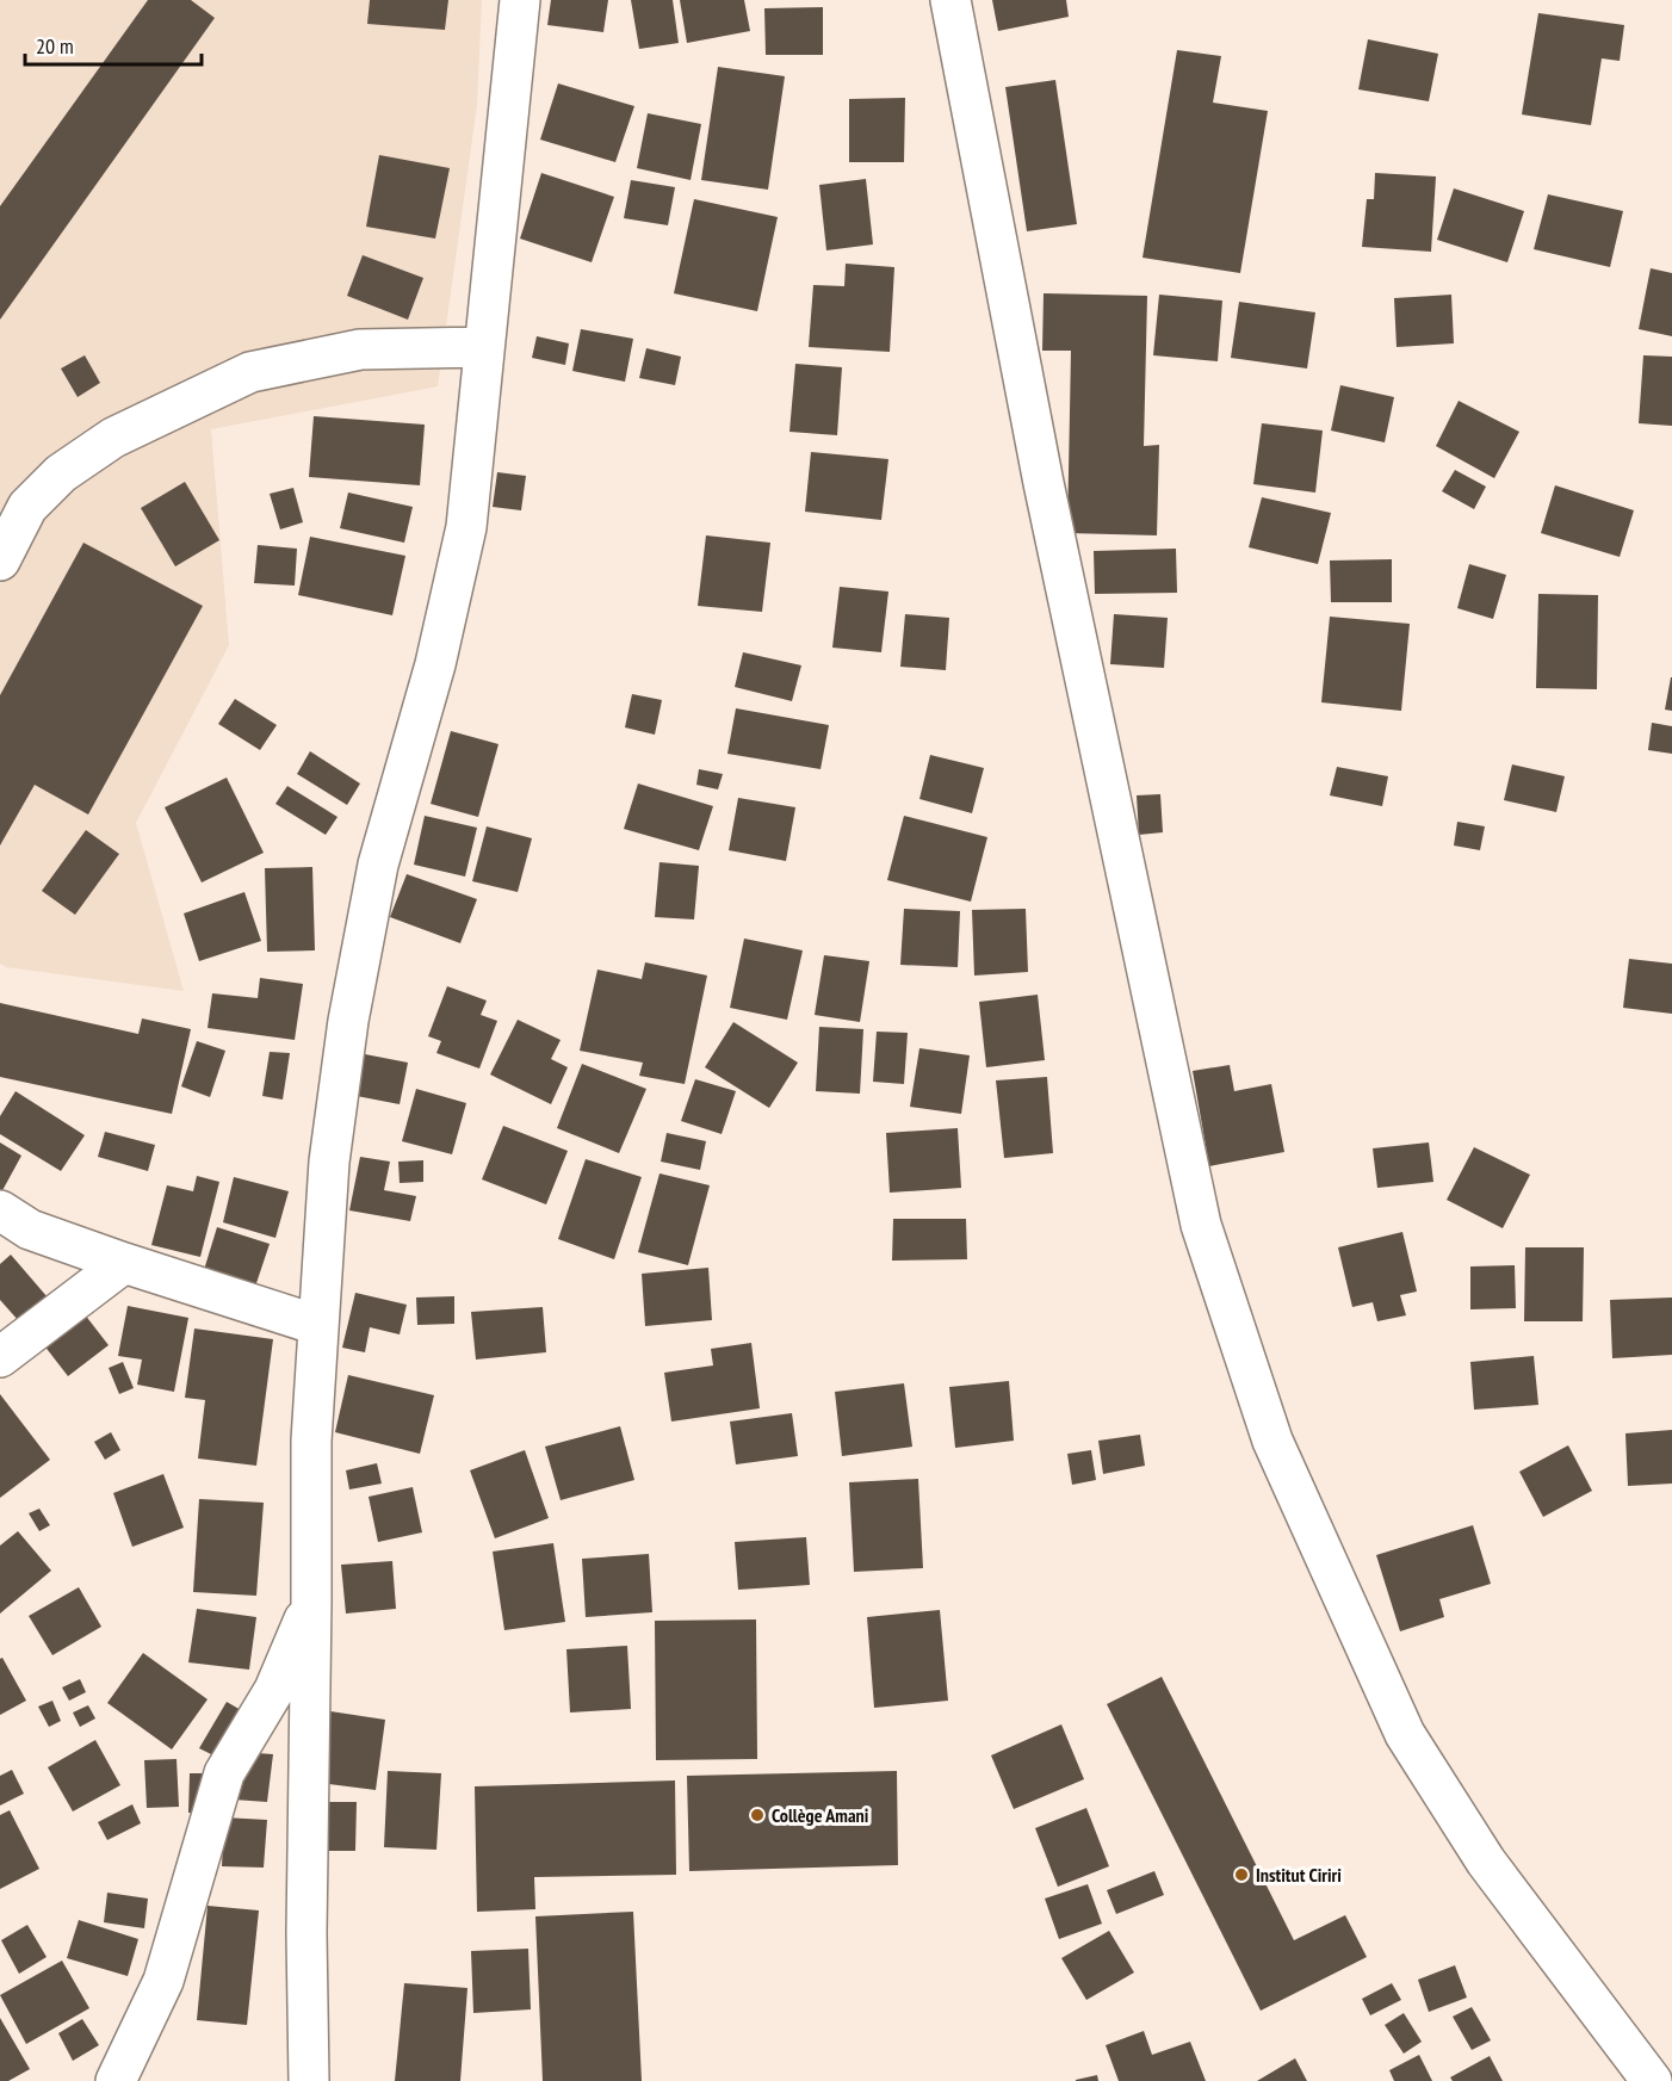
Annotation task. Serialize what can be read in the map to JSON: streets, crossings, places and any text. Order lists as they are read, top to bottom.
{
  "places": ["Collège Amani", "Institut Ciriri"],
  "scale_bar": "20 m"
}
